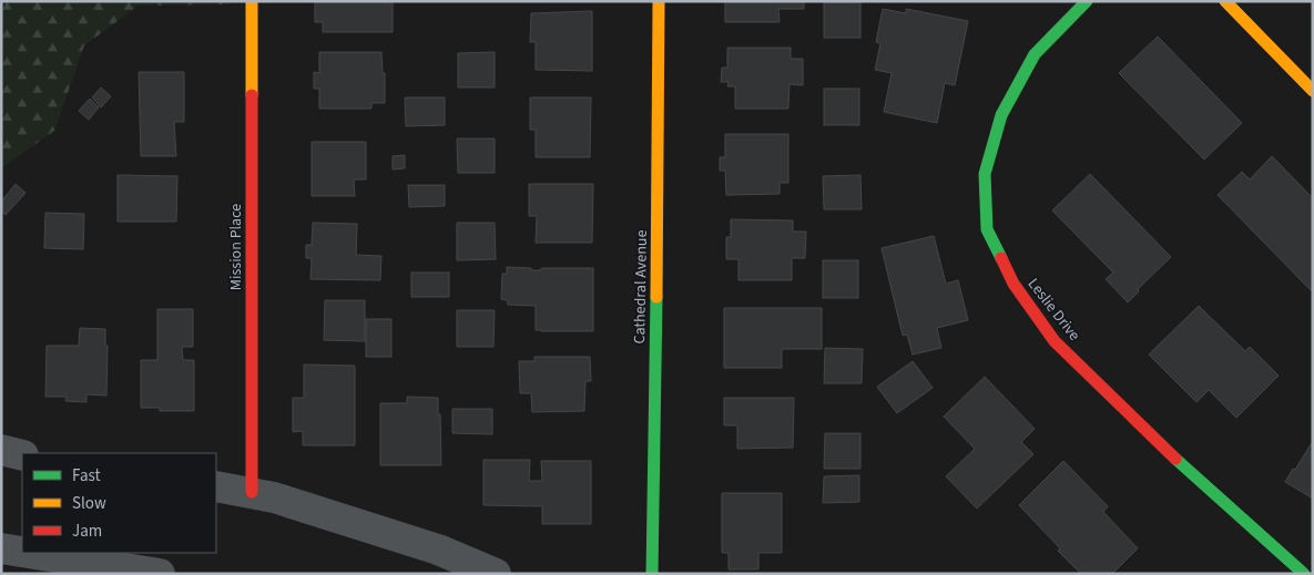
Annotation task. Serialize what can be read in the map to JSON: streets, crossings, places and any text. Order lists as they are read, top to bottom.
{
  "streets": {
    "street": ["Mission Place", "Cathedral Avenue", "Leslie Drive"]
  },
  "legend": ["Fast", "Slow", "Jam"]
}
